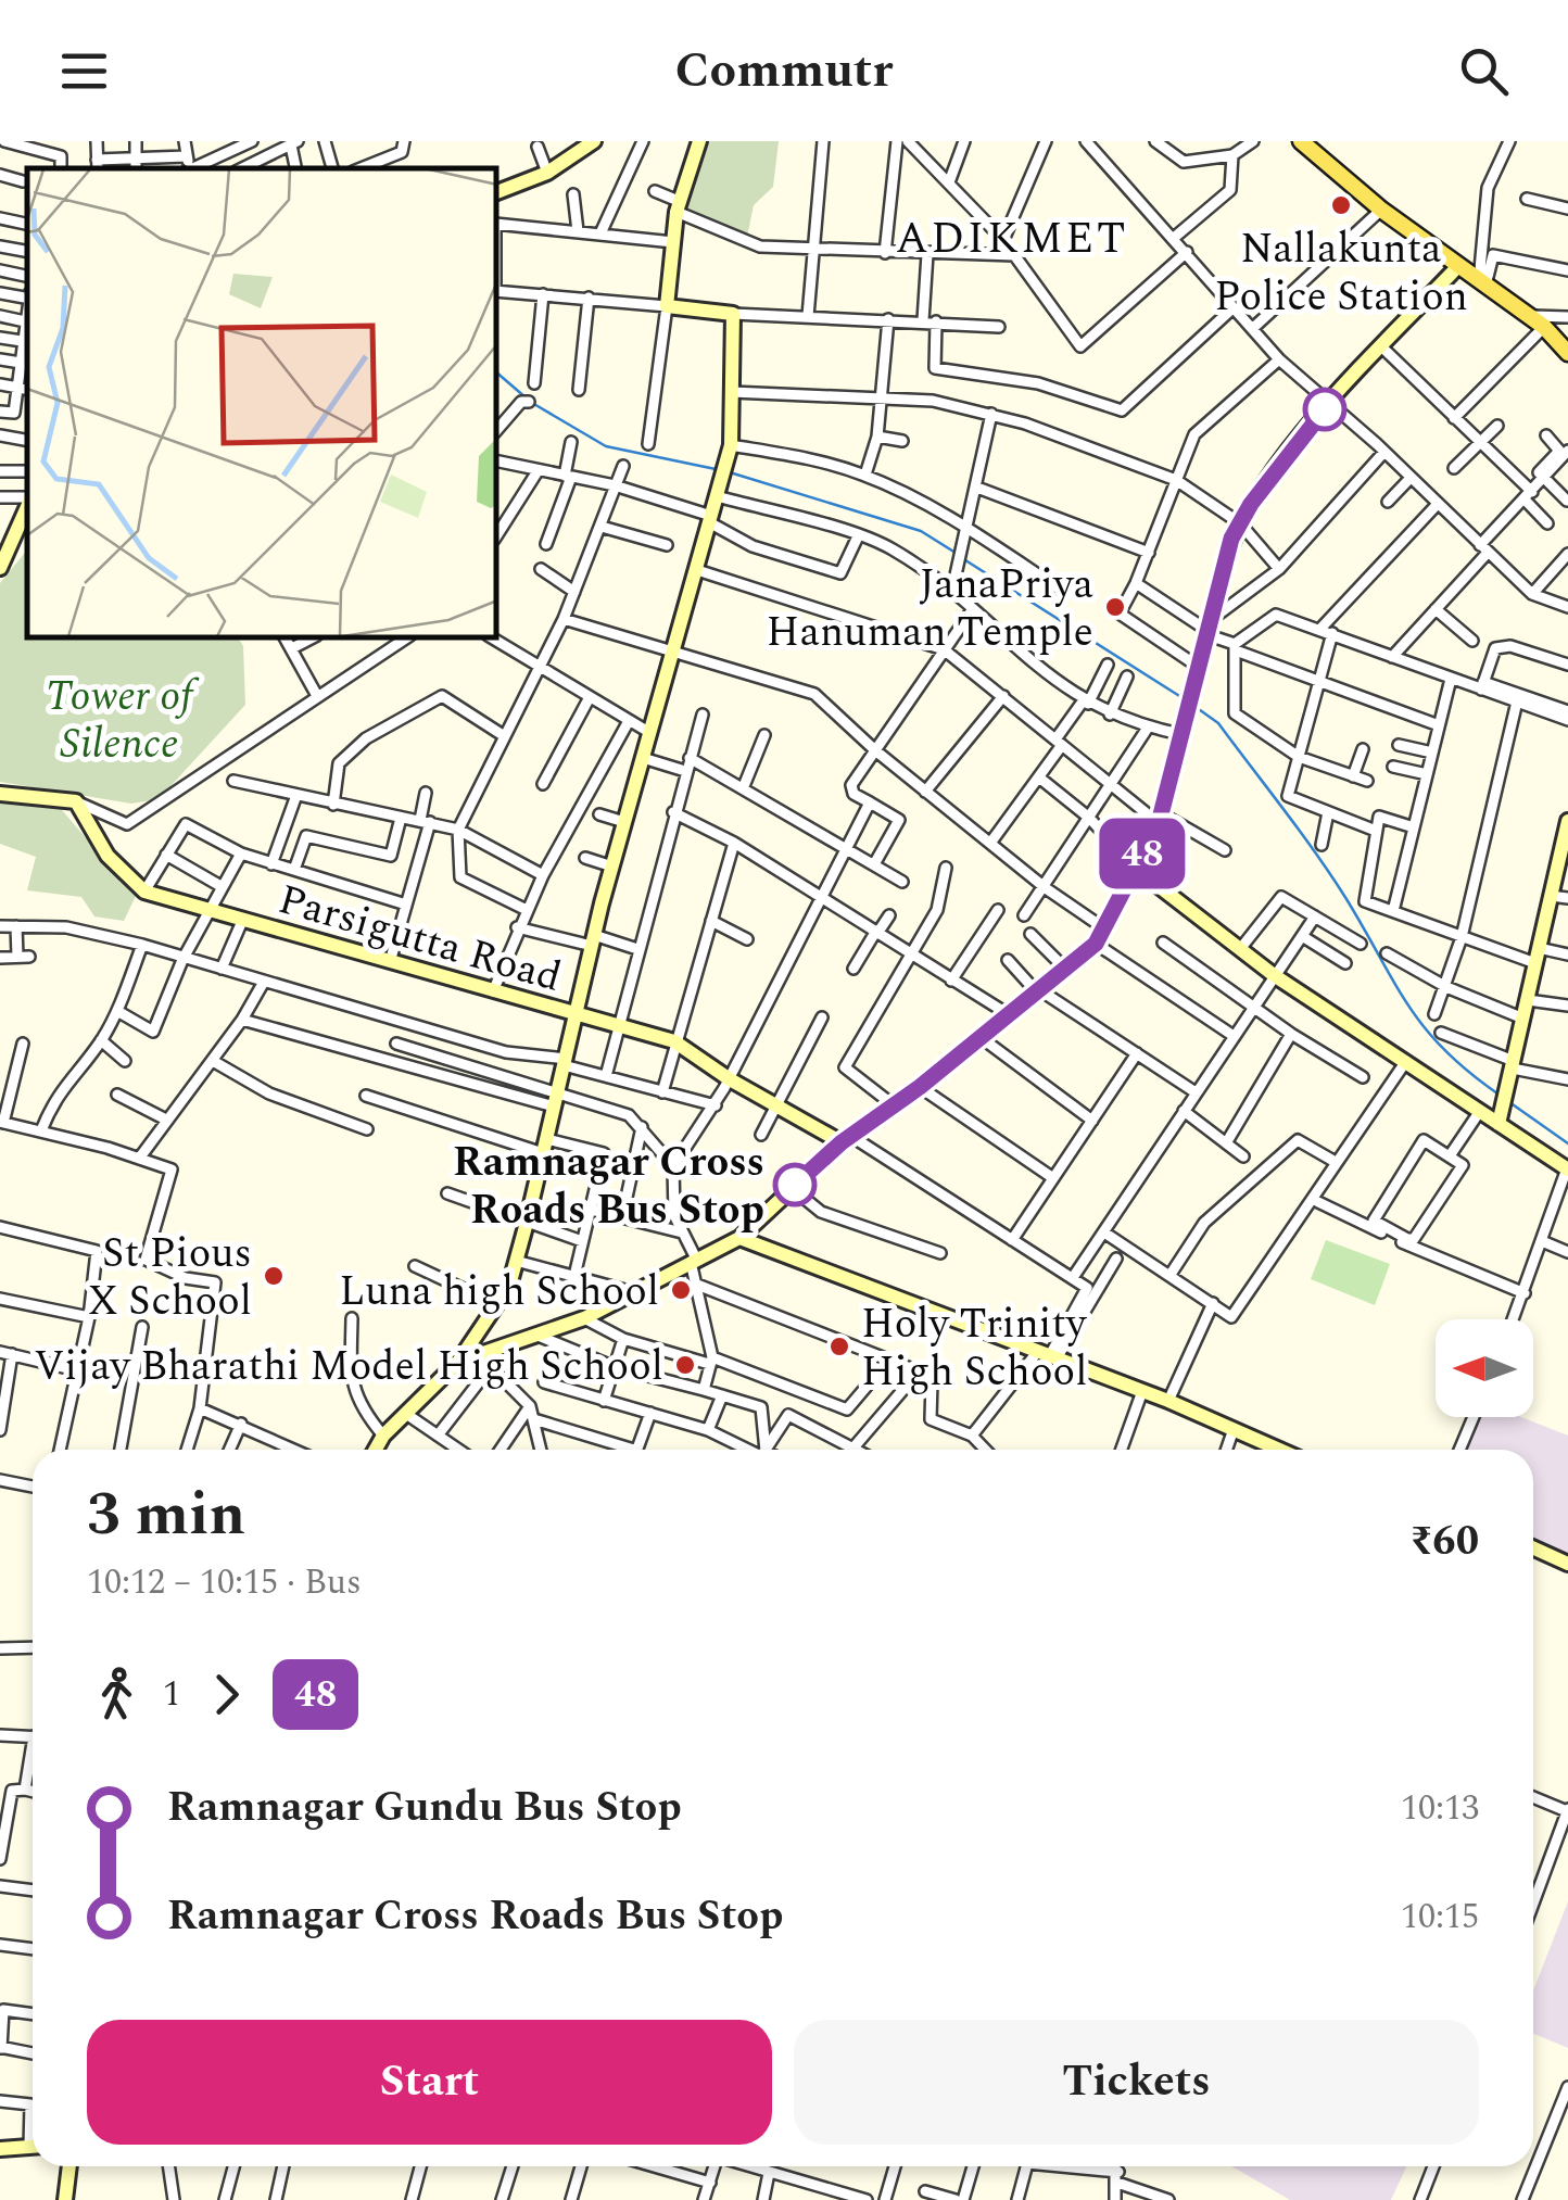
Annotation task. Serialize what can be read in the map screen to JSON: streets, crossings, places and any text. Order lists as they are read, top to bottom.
{
  "streets": {
    "street": ["Parsigutta Road"]
  },
  "districts": ["ADIKMET"],
  "parks": ["Tower of Silence"],
  "places": [
    "Nallakunta Police Station",
    "JanaPriya Hanuman Temple",
    "Ramnagar Cross Roads Bus Stop",
    "St Pious X School",
    "Luna high School",
    "Holy Trinity High School",
    "Vijay Bharathi Model High School"
  ],
  "lines": ["bus line 48"],
  "north": "left",
  "page": {
    "header": "Commutr",
    "on_map": "48",
    "heading": ["3 min", "10:12 – 10:15 · Bus", "₹60"],
    "legs": ["1", "48"],
    "list": [
      {
        "name": "Ramnagar Gundu Bus Stop",
        "value": "10:13"
      },
      {
        "name": "Ramnagar Cross Roads Bus Stop",
        "value": "10:15"
      }
    ],
    "buttons": ["Start", "Tickets"]
  }
}
